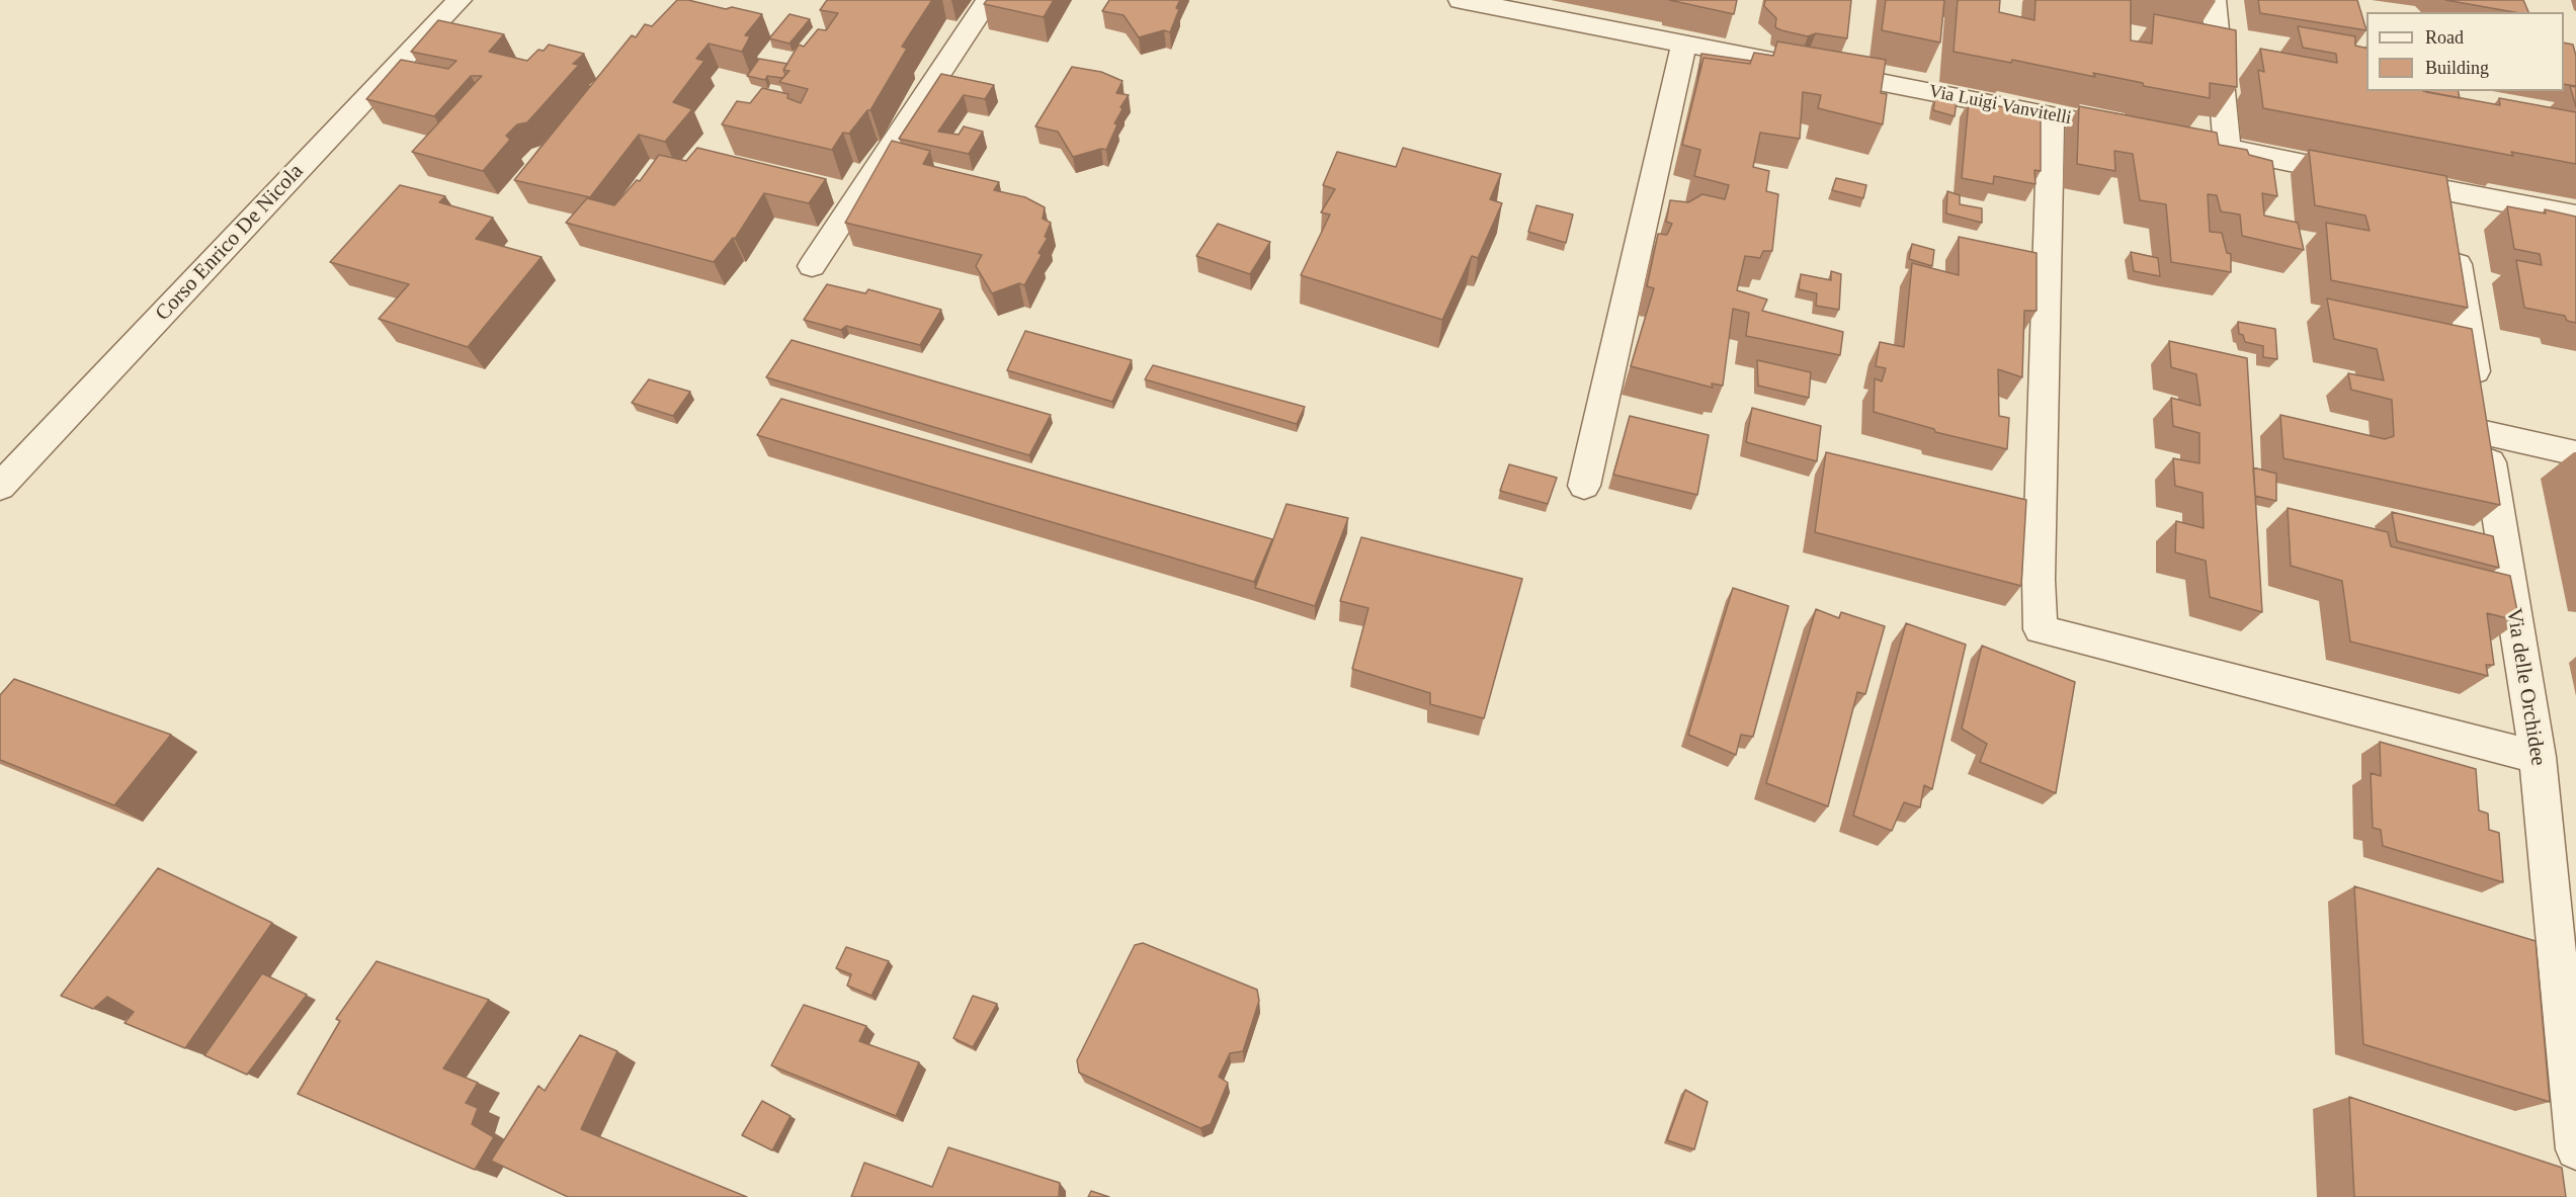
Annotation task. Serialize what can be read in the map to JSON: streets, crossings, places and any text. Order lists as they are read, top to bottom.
{
  "streets": {
    "street": ["Via Luigi Vanvitelli", "Corso Enrico De Nicola", "Via delle Orchidee"]
  },
  "legend": ["Road", "Building"]
}
